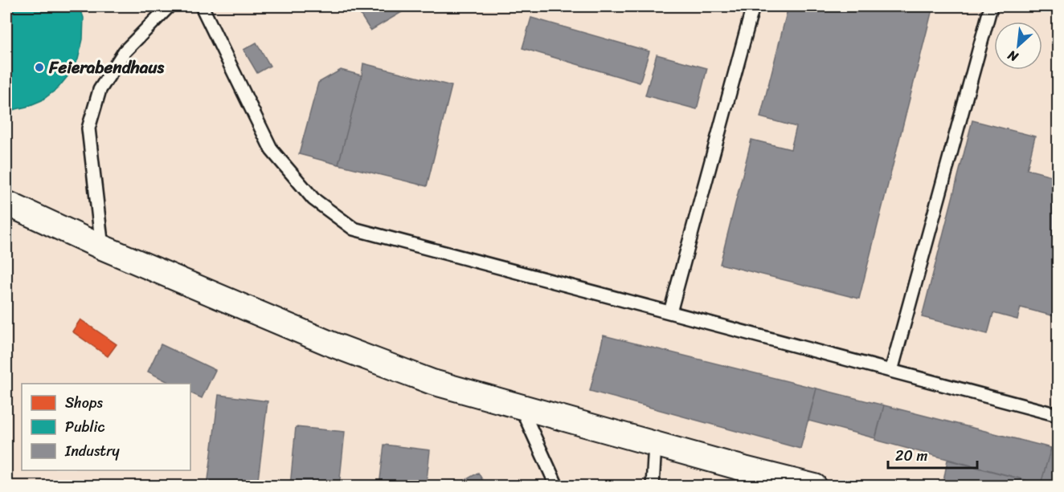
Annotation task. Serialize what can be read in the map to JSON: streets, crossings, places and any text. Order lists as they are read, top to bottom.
{
  "places": ["Feierabendhaus"],
  "legend": ["Shops", "Public", "Industry"],
  "scale_bar": "20 m",
  "north": "bottom left"
}
